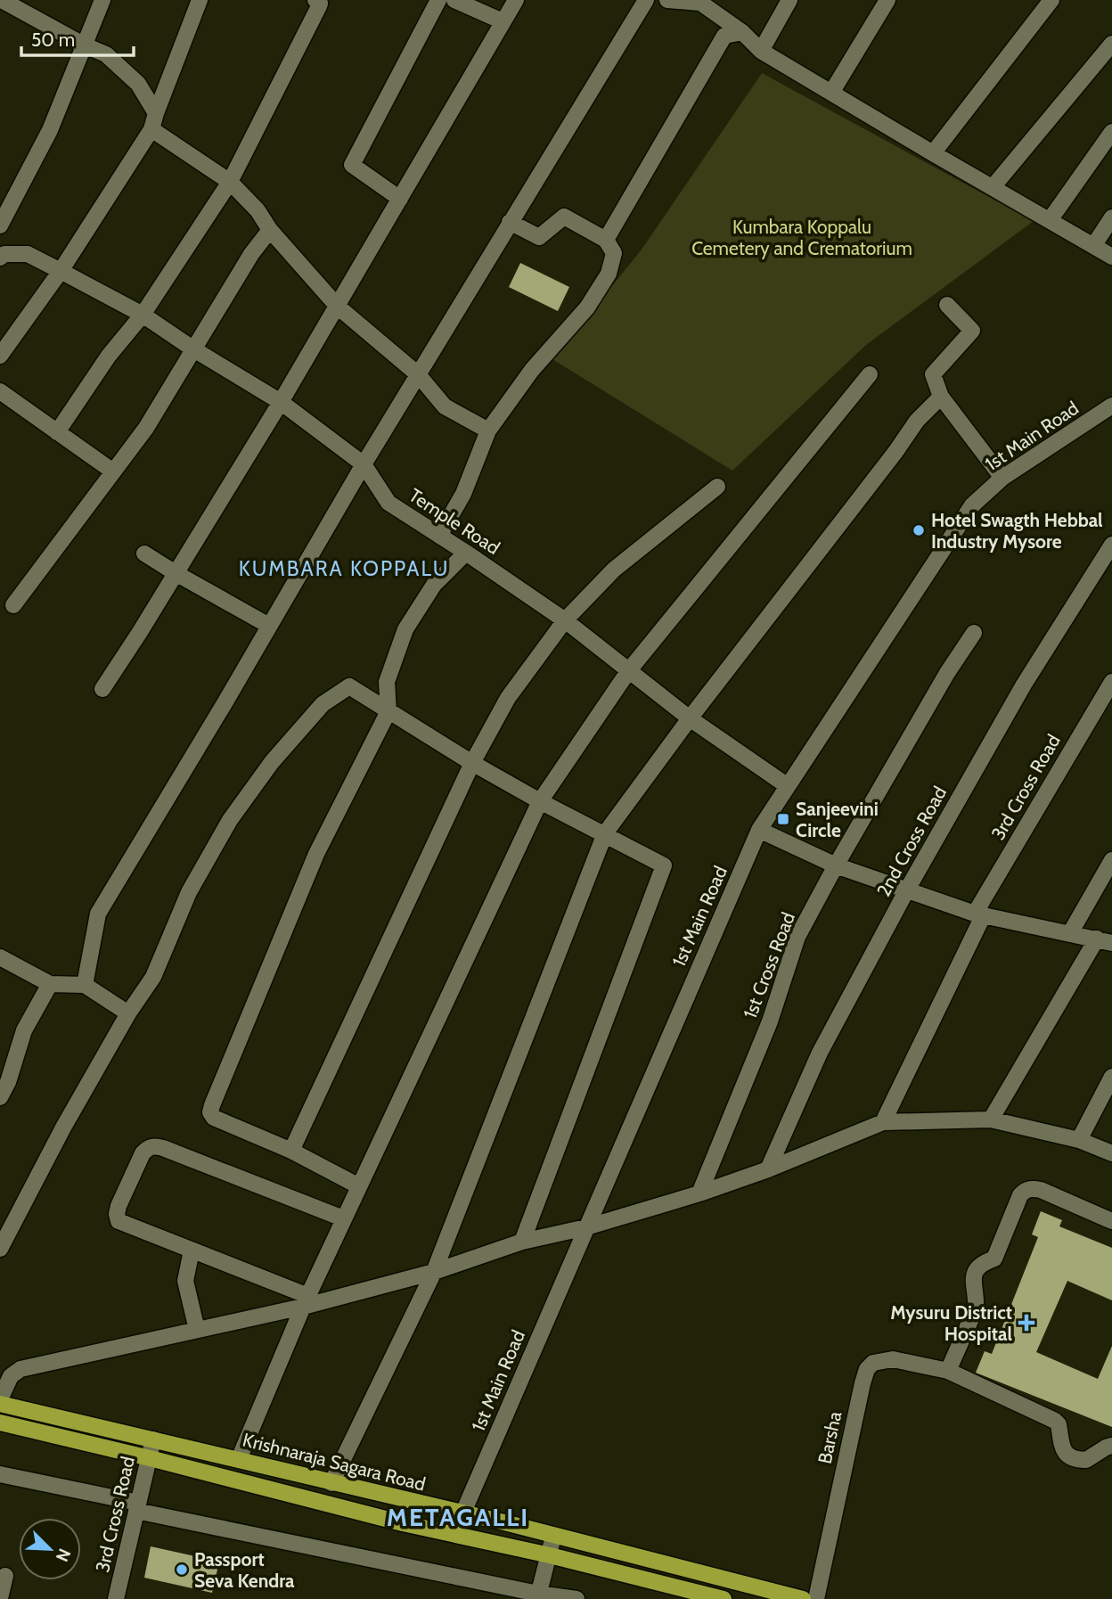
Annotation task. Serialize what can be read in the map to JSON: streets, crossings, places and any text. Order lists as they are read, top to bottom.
{
  "streets": {
    "main road": ["Krishnaraja Sagara Road"],
    "street": [
      "1st Main Road",
      "Temple Road",
      "3rd Cross Road",
      "2nd Cross Road",
      "1st Cross Road",
      "Barsha"
    ]
  },
  "crossings": [
    ["1st Main Road", "Temple Road"],
    ["1st Main Road", "Krishnaraja Sagara Road"],
    ["3rd Cross Road", "Krishnaraja Sagara Road"]
  ],
  "districts": ["KUMBARA KOPPALU", "METAGALLI"],
  "parks": ["Kumbara Koppalu Cemetery and Crematorium"],
  "places": {
    "other": ["Hotel Swagth Hebbal Industry Mysore", "Passport Seva Kendra"],
    "transit": ["Sanjeevini Circle"],
    "health": ["Mysuru District Hospital"]
  },
  "scale_bar": "50 m",
  "north": "bottom right"
}
